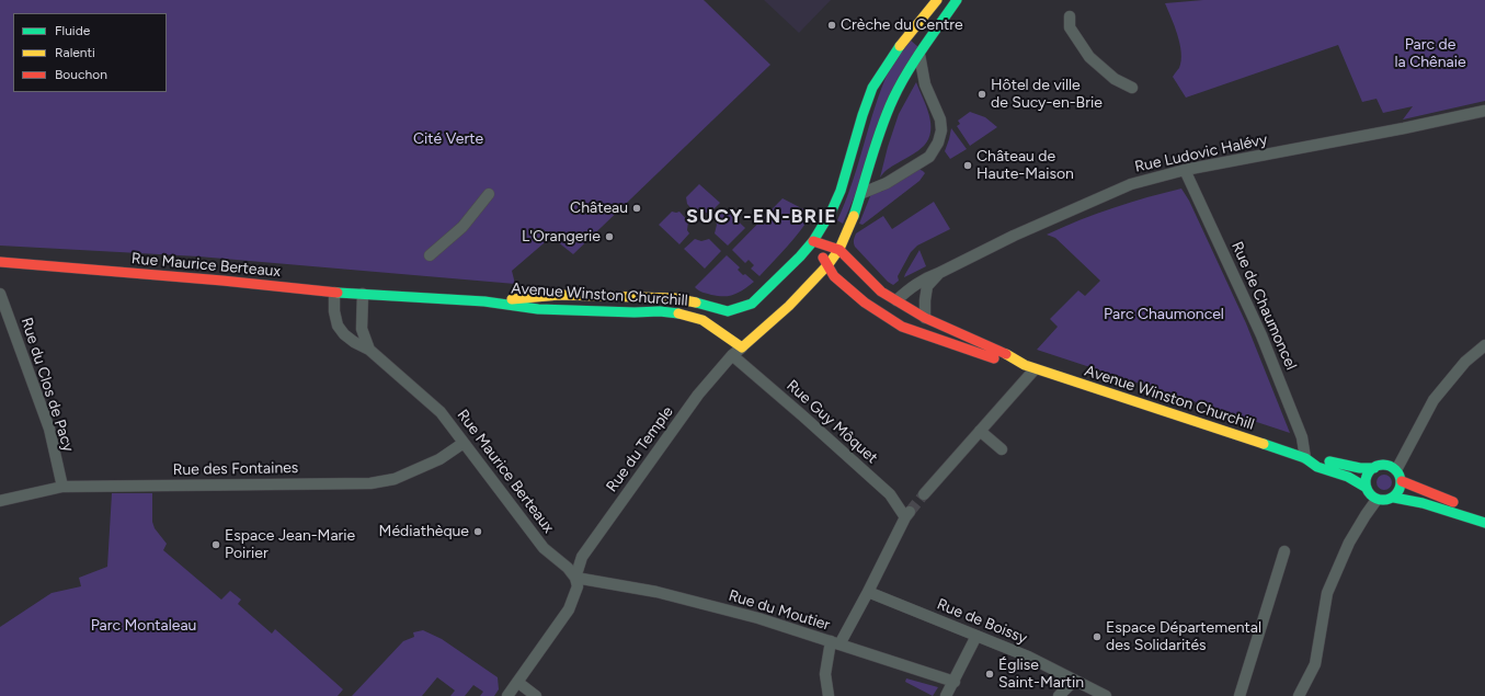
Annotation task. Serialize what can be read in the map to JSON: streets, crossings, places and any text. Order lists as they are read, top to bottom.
{
  "streets": {
    "street": [
      "Rue Ludovic Halévy",
      "Rue Maurice Berteaux",
      "Avenue Winston Churchill",
      "Rue de Chaumoncel",
      "Rue du Clos de Pacy",
      "Rue Guy Môquet",
      "Rue du Temple",
      "Rue des Fontaines",
      "Rue du Moutier",
      "Rue de Boissy"
    ]
  },
  "crossings": [
    ["Rue Ludovic Halévy", "Avenue Winston Churchill"],
    ["Rue Ludovic Halévy", "Rue de Chaumoncel"],
    ["Rue Maurice Berteaux", "Avenue Winston Churchill"],
    ["Rue Maurice Berteaux", "Rue du Temple"],
    ["Rue Maurice Berteaux", "Rue des Fontaines"],
    ["Rue Maurice Berteaux", "Rue du Moutier"],
    ["Avenue Winston Churchill", "Rue de Chaumoncel"],
    ["Avenue Winston Churchill", "Rue du Temple"],
    ["Rue du Clos de Pacy", "Rue des Fontaines"],
    ["Rue Guy Môquet", "Rue du Temple"],
    ["Rue Guy Môquet", "Rue de Boissy"],
    ["Rue du Temple", "Rue du Moutier"]
  ],
  "districts": ["SUCY-EN-BRIE"],
  "parks": [
    "Parc de la Chênaie",
    "Cité Verte",
    "Parc Chaumoncel",
    "Parc Montaleau"
  ],
  "places": [
    "Crèche du Centre",
    "Hôtel de ville de Sucy-en-Brie",
    "Château de Haute-Maison",
    "Château",
    "L'Orangerie",
    "Médiathèque",
    "Espace Jean-Marie Poirier",
    "Espace Départemental des Solidarités",
    "Église Saint-Martin"
  ],
  "legend": ["Fluide", "Ralenti", "Bouchon"]
}
